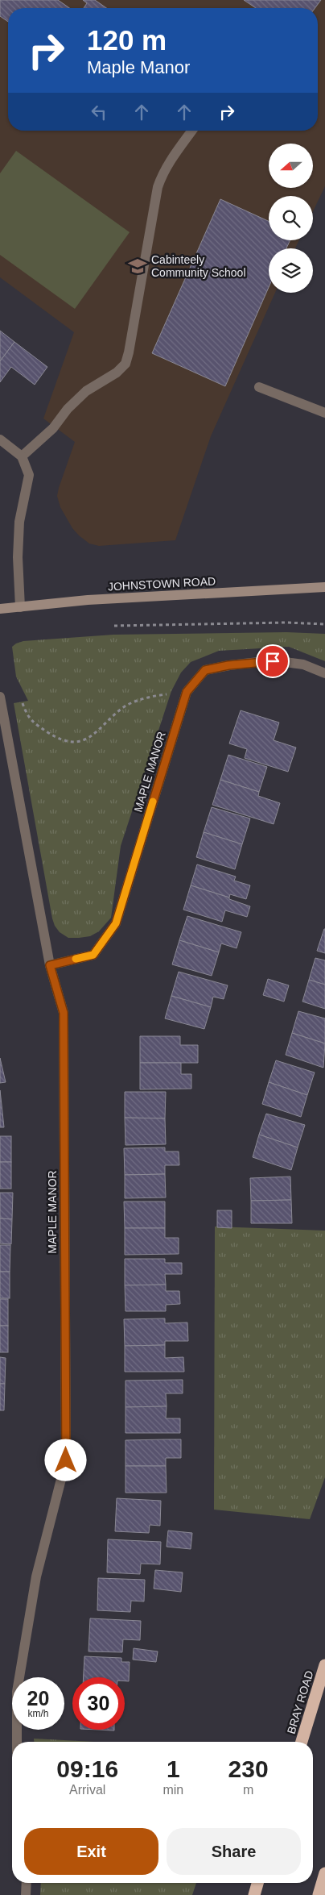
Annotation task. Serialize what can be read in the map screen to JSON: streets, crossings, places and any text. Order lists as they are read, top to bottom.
{
  "streets": {
    "highway": ["BRAY ROAD"],
    "street": ["JOHNSTOWN ROAD", "MAPLE MANOR"]
  },
  "places": {
    "school or university": ["Cabinteely Community School"]
  },
  "north": "left",
  "page": {
    "turn": ["120 m", "Maple Manor"],
    "speed": "20 km/h",
    "limit": "30",
    "eta": [
      "09:16",
      "Arrival",
      "1",
      "min",
      "230",
      "m"
    ],
    "buttons": ["Exit", "Share"]
  }
}
